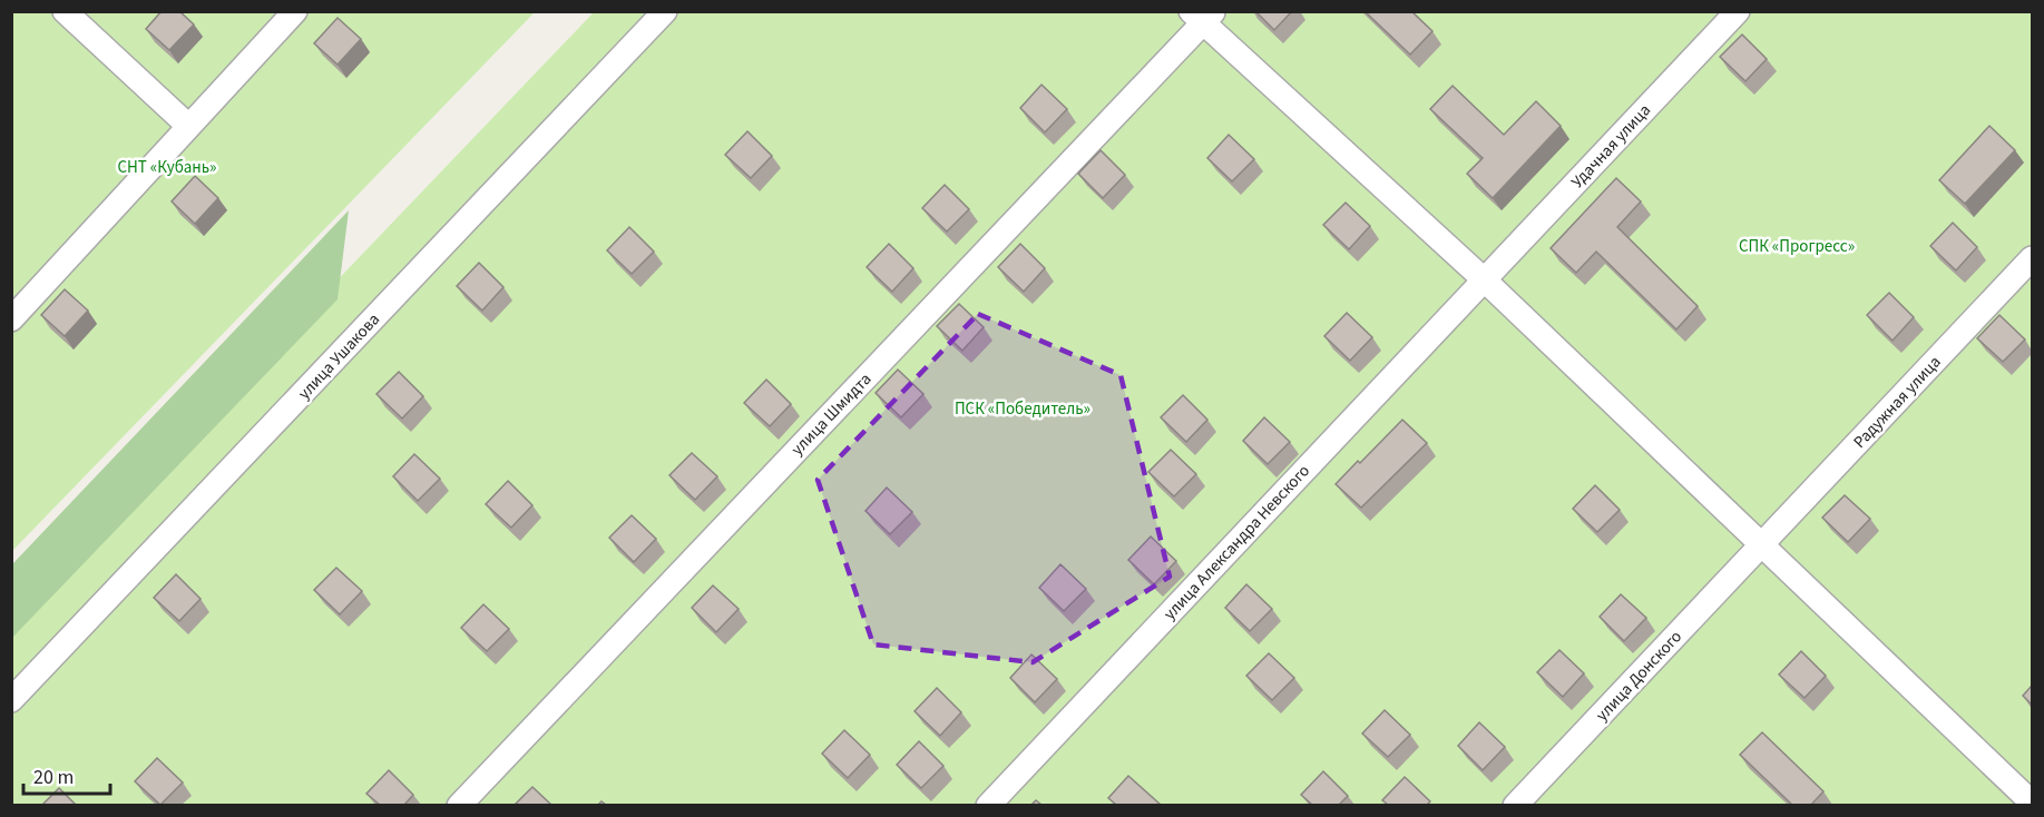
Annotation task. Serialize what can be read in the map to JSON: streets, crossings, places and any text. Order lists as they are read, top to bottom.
{
  "streets": {
    "street": [
      "Удачная улица",
      "улица Ушакова",
      "Радужная улица",
      "улица Шмидта",
      "улица Александра Невского",
      "улица Донского"
    ]
  },
  "crossings": [
    ["Удачная улица", "улица Александра Невского"],
    ["Радужная улица", "улица Донского"]
  ],
  "parks": ["СНТ «Кубань»", "СПК «Прогресс»", "ПСК «Победитель»"],
  "scale_bar": "20 m"
}
